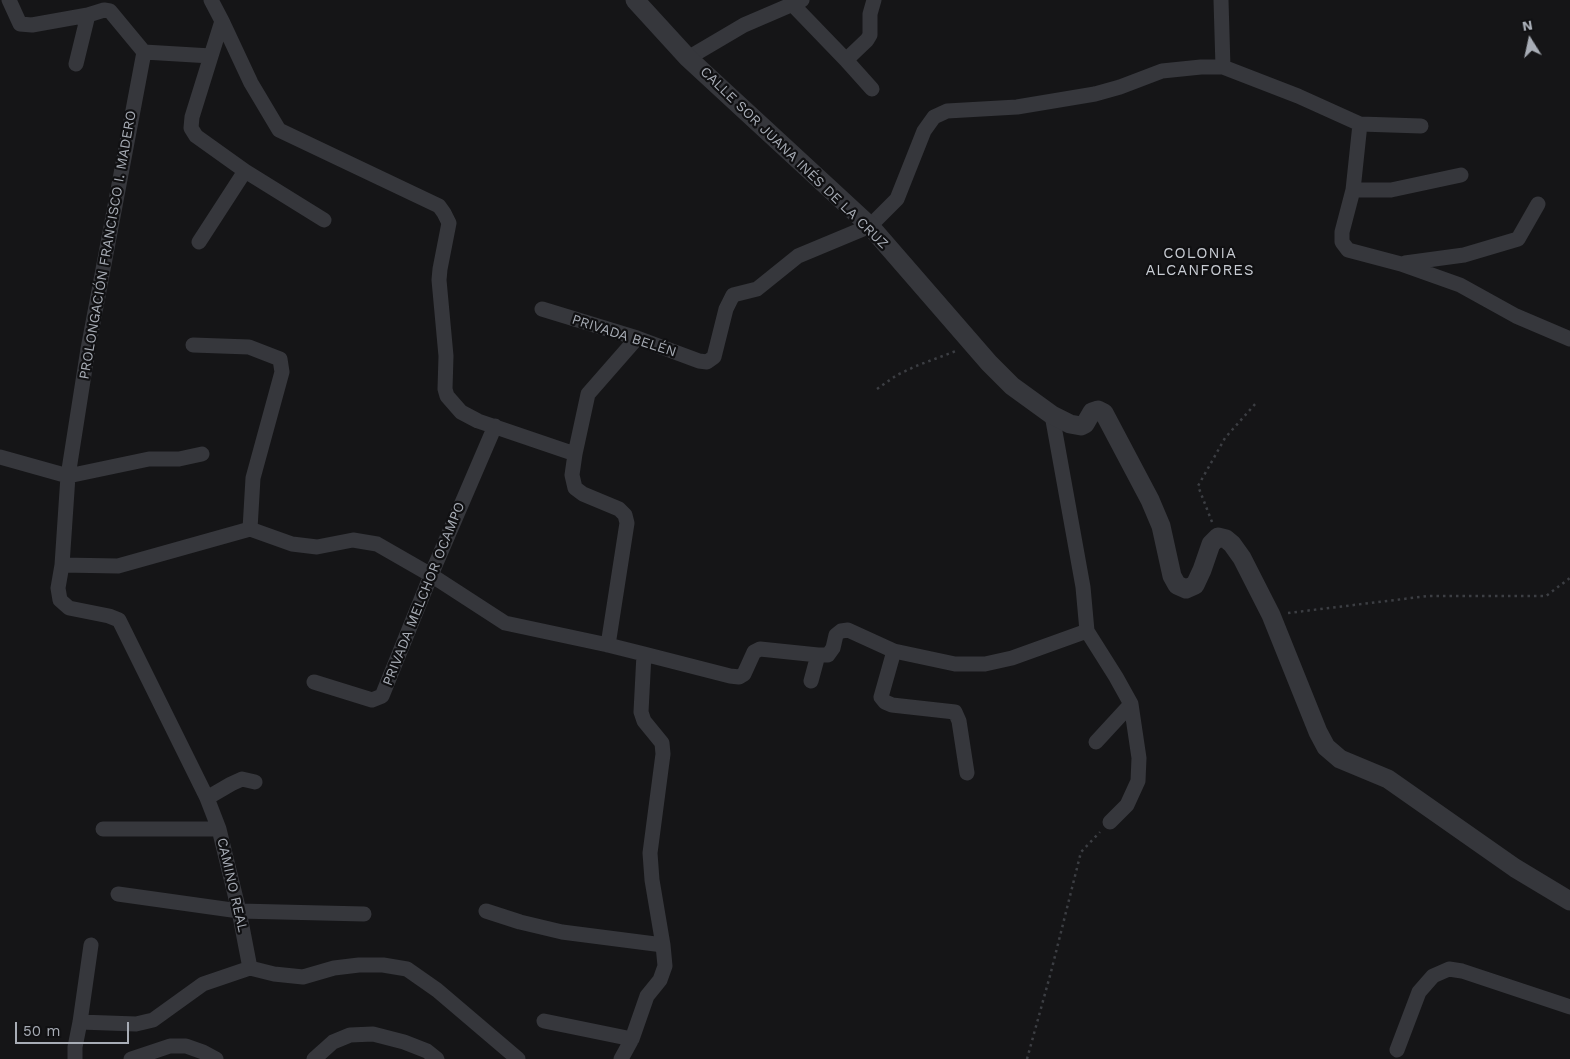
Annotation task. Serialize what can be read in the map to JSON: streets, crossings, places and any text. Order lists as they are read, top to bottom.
{
  "streets": {
    "street": [
      "CALLE SOR JUANA INÉS DE LA CRUZ",
      "PROLONGACIÓN FRANCISCO I. MADERO",
      "PRIVADA BELÉN",
      "PRIVADA MELCHOR OCAMPO",
      "CAMINO REAL"
    ]
  },
  "crossings": [
    ["CALLE SOR JUANA INÉS DE LA CRUZ", "PRIVADA BELÉN"],
    ["PROLONGACIÓN FRANCISCO I. MADERO", "CAMINO REAL"]
  ],
  "districts": ["COLONIA ALCANFORES"],
  "scale_bar": "50 m",
  "north": "top"
}
